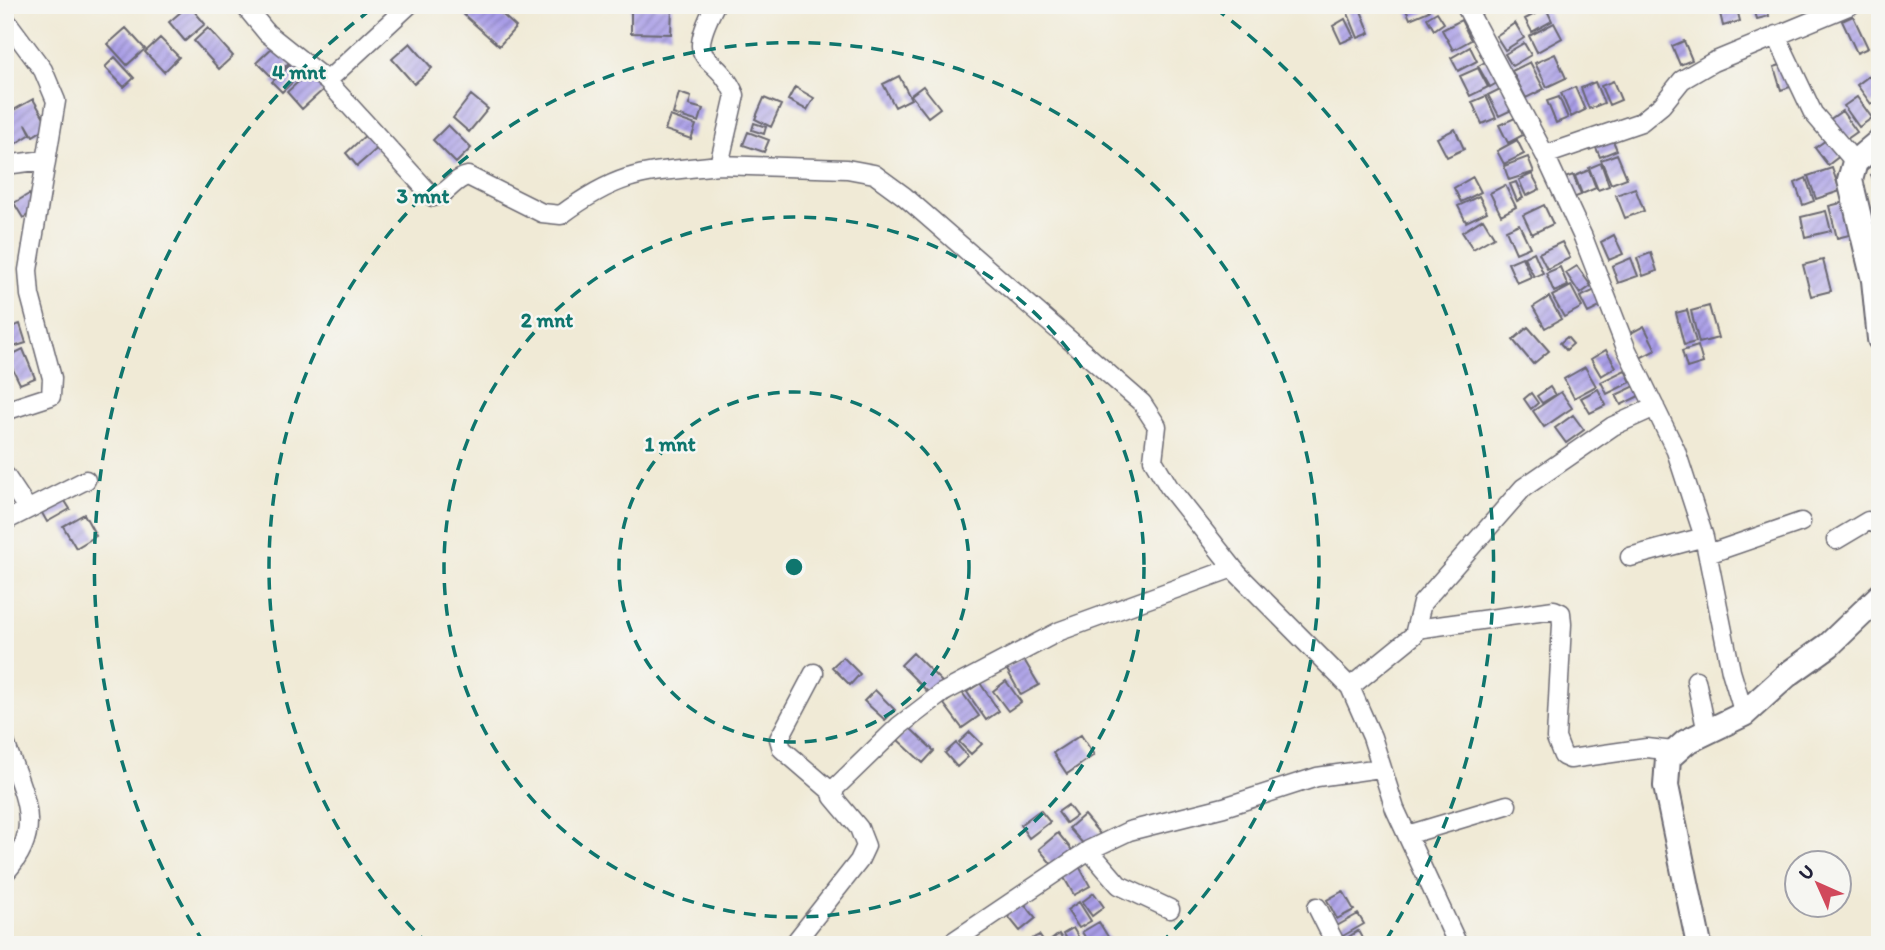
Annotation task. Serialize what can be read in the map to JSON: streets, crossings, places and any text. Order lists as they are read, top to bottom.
{
  "north": "top left",
  "rings": [
    "4 mnt",
    "3 mnt",
    "2 mnt",
    "1 mnt"
  ]
}
